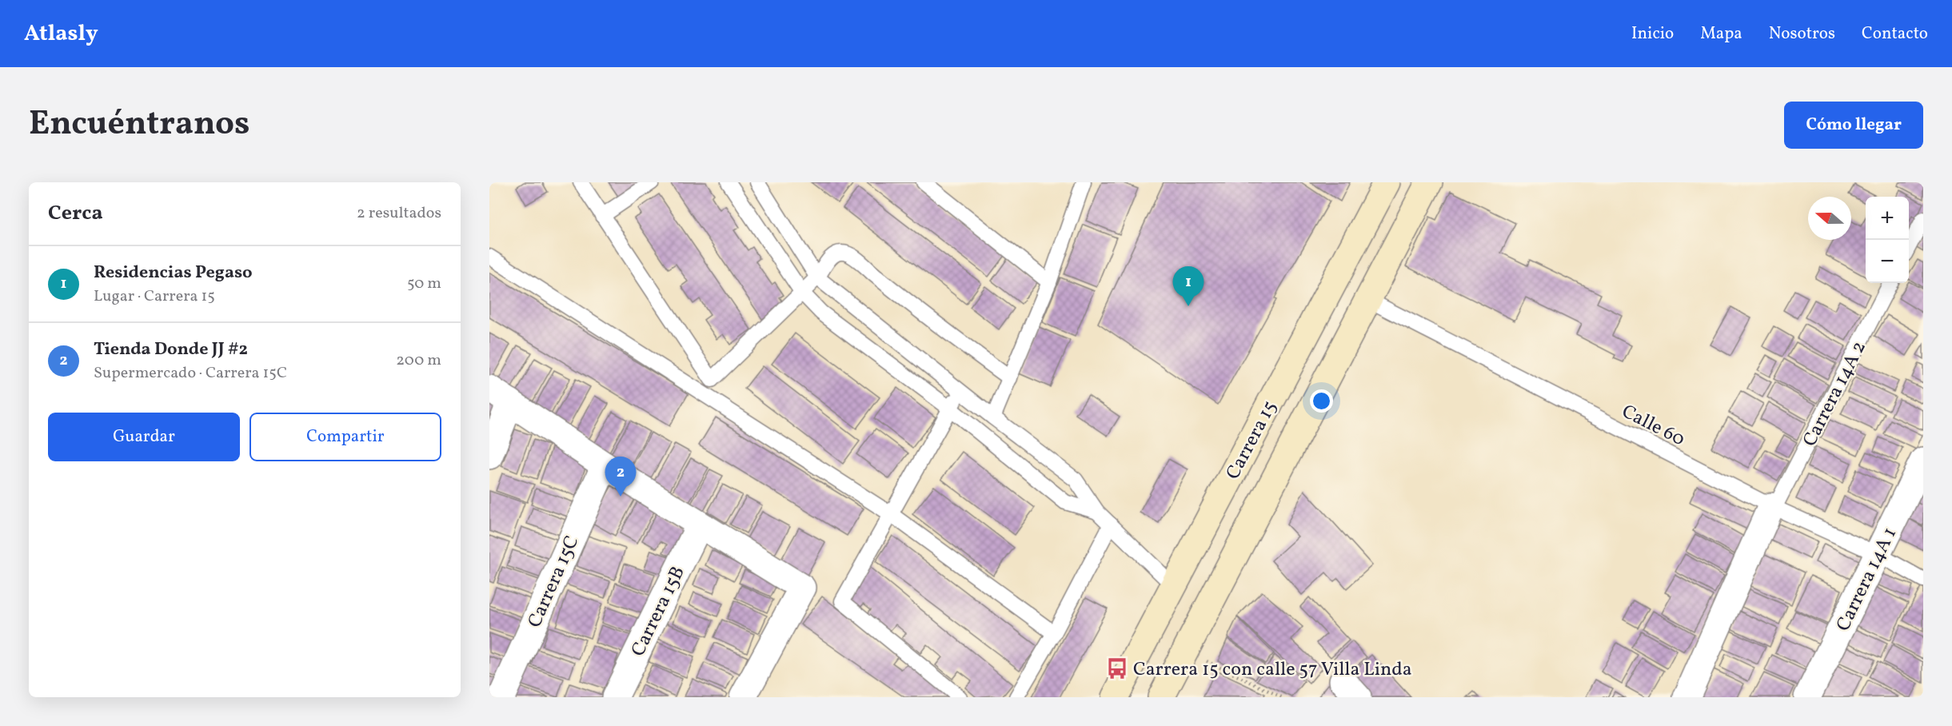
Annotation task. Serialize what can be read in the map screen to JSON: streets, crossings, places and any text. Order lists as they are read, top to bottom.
{
  "streets": {
    "main road": ["Carrera 15"],
    "street": [
      "Carrera 14A 2",
      "Carrera 14A 1",
      "Carrera 15C",
      "Carrera 15B"
    ],
    "lane": ["Calle 60"]
  },
  "crossings": [
    ["Carrera 14A 2", "Calle 60"],
    ["Calle 60", "Carrera 15"],
    ["Calle 60", "Carrera 14A 1"]
  ],
  "places": {
    "bus stop": ["Carrera 15 con calle 57 Villa Linda"]
  },
  "north": "left",
  "page": {
    "header": "Atlasly",
    "nav": [
      "Inicio",
      "Mapa",
      "Nosotros",
      "Contacto"
    ],
    "title": "Encuéntranos",
    "buttons": [
      "Cómo llegar",
      ["Guardar", "Compartir"]
    ],
    "heading": ["Cerca", "2 resultados"],
    "map_buttons": ["+", "−"],
    "list": [
      {
        "mark": "1",
        "name": "Residencias Pegaso",
        "note": "Lugar · Carrera 15",
        "value": "50 m"
      },
      {
        "mark": "2",
        "name": "Tienda Donde JJ #2",
        "note": "Supermercado · Carrera 15C",
        "value": "200 m"
      }
    ],
    "pins": ["1", "2"]
  }
}
